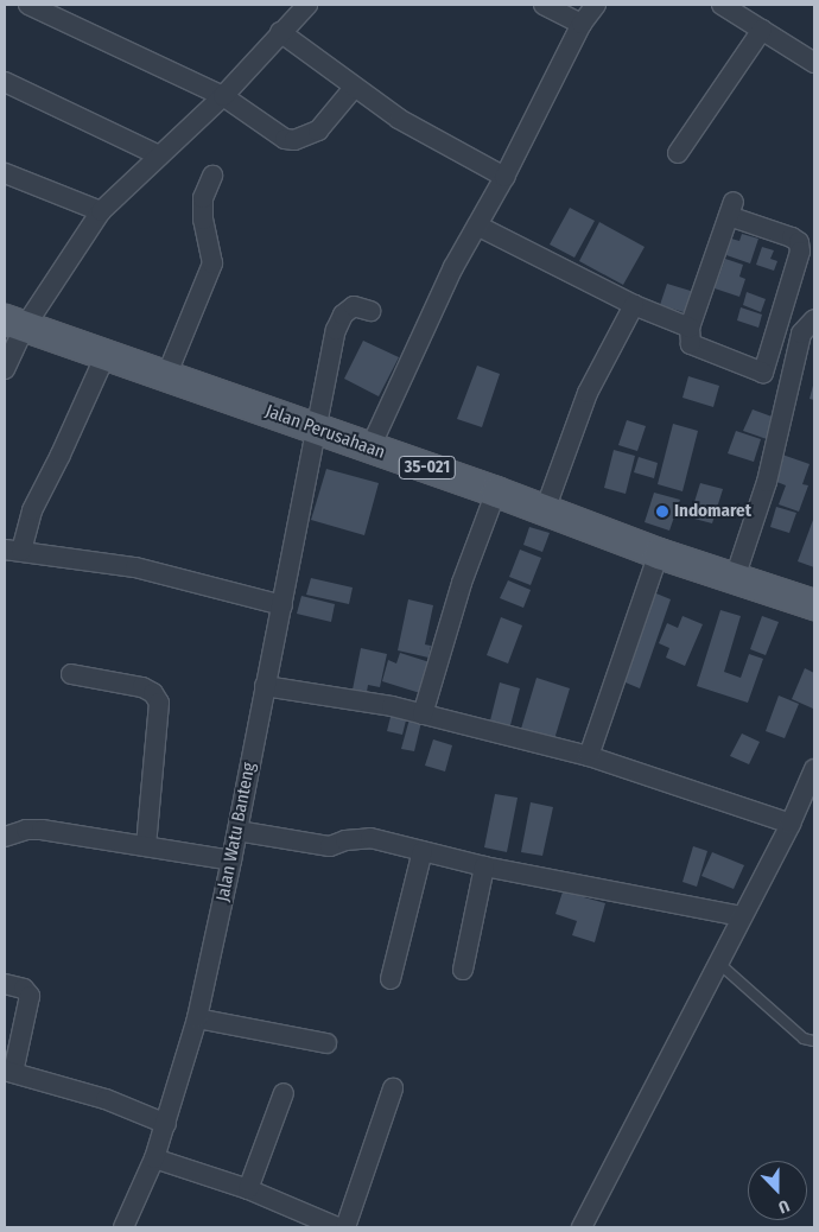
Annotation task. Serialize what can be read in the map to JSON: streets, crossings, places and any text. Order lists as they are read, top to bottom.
{
  "streets": {
    "main road": ["Jalan Perusahaan", "35-021"],
    "street": ["Jalan Watu Banteng"]
  },
  "crossings": [
    ["Jalan Perusahaan", "Jalan Watu Banteng"]
  ],
  "places": ["Indomaret"],
  "north": "bottom"
}
